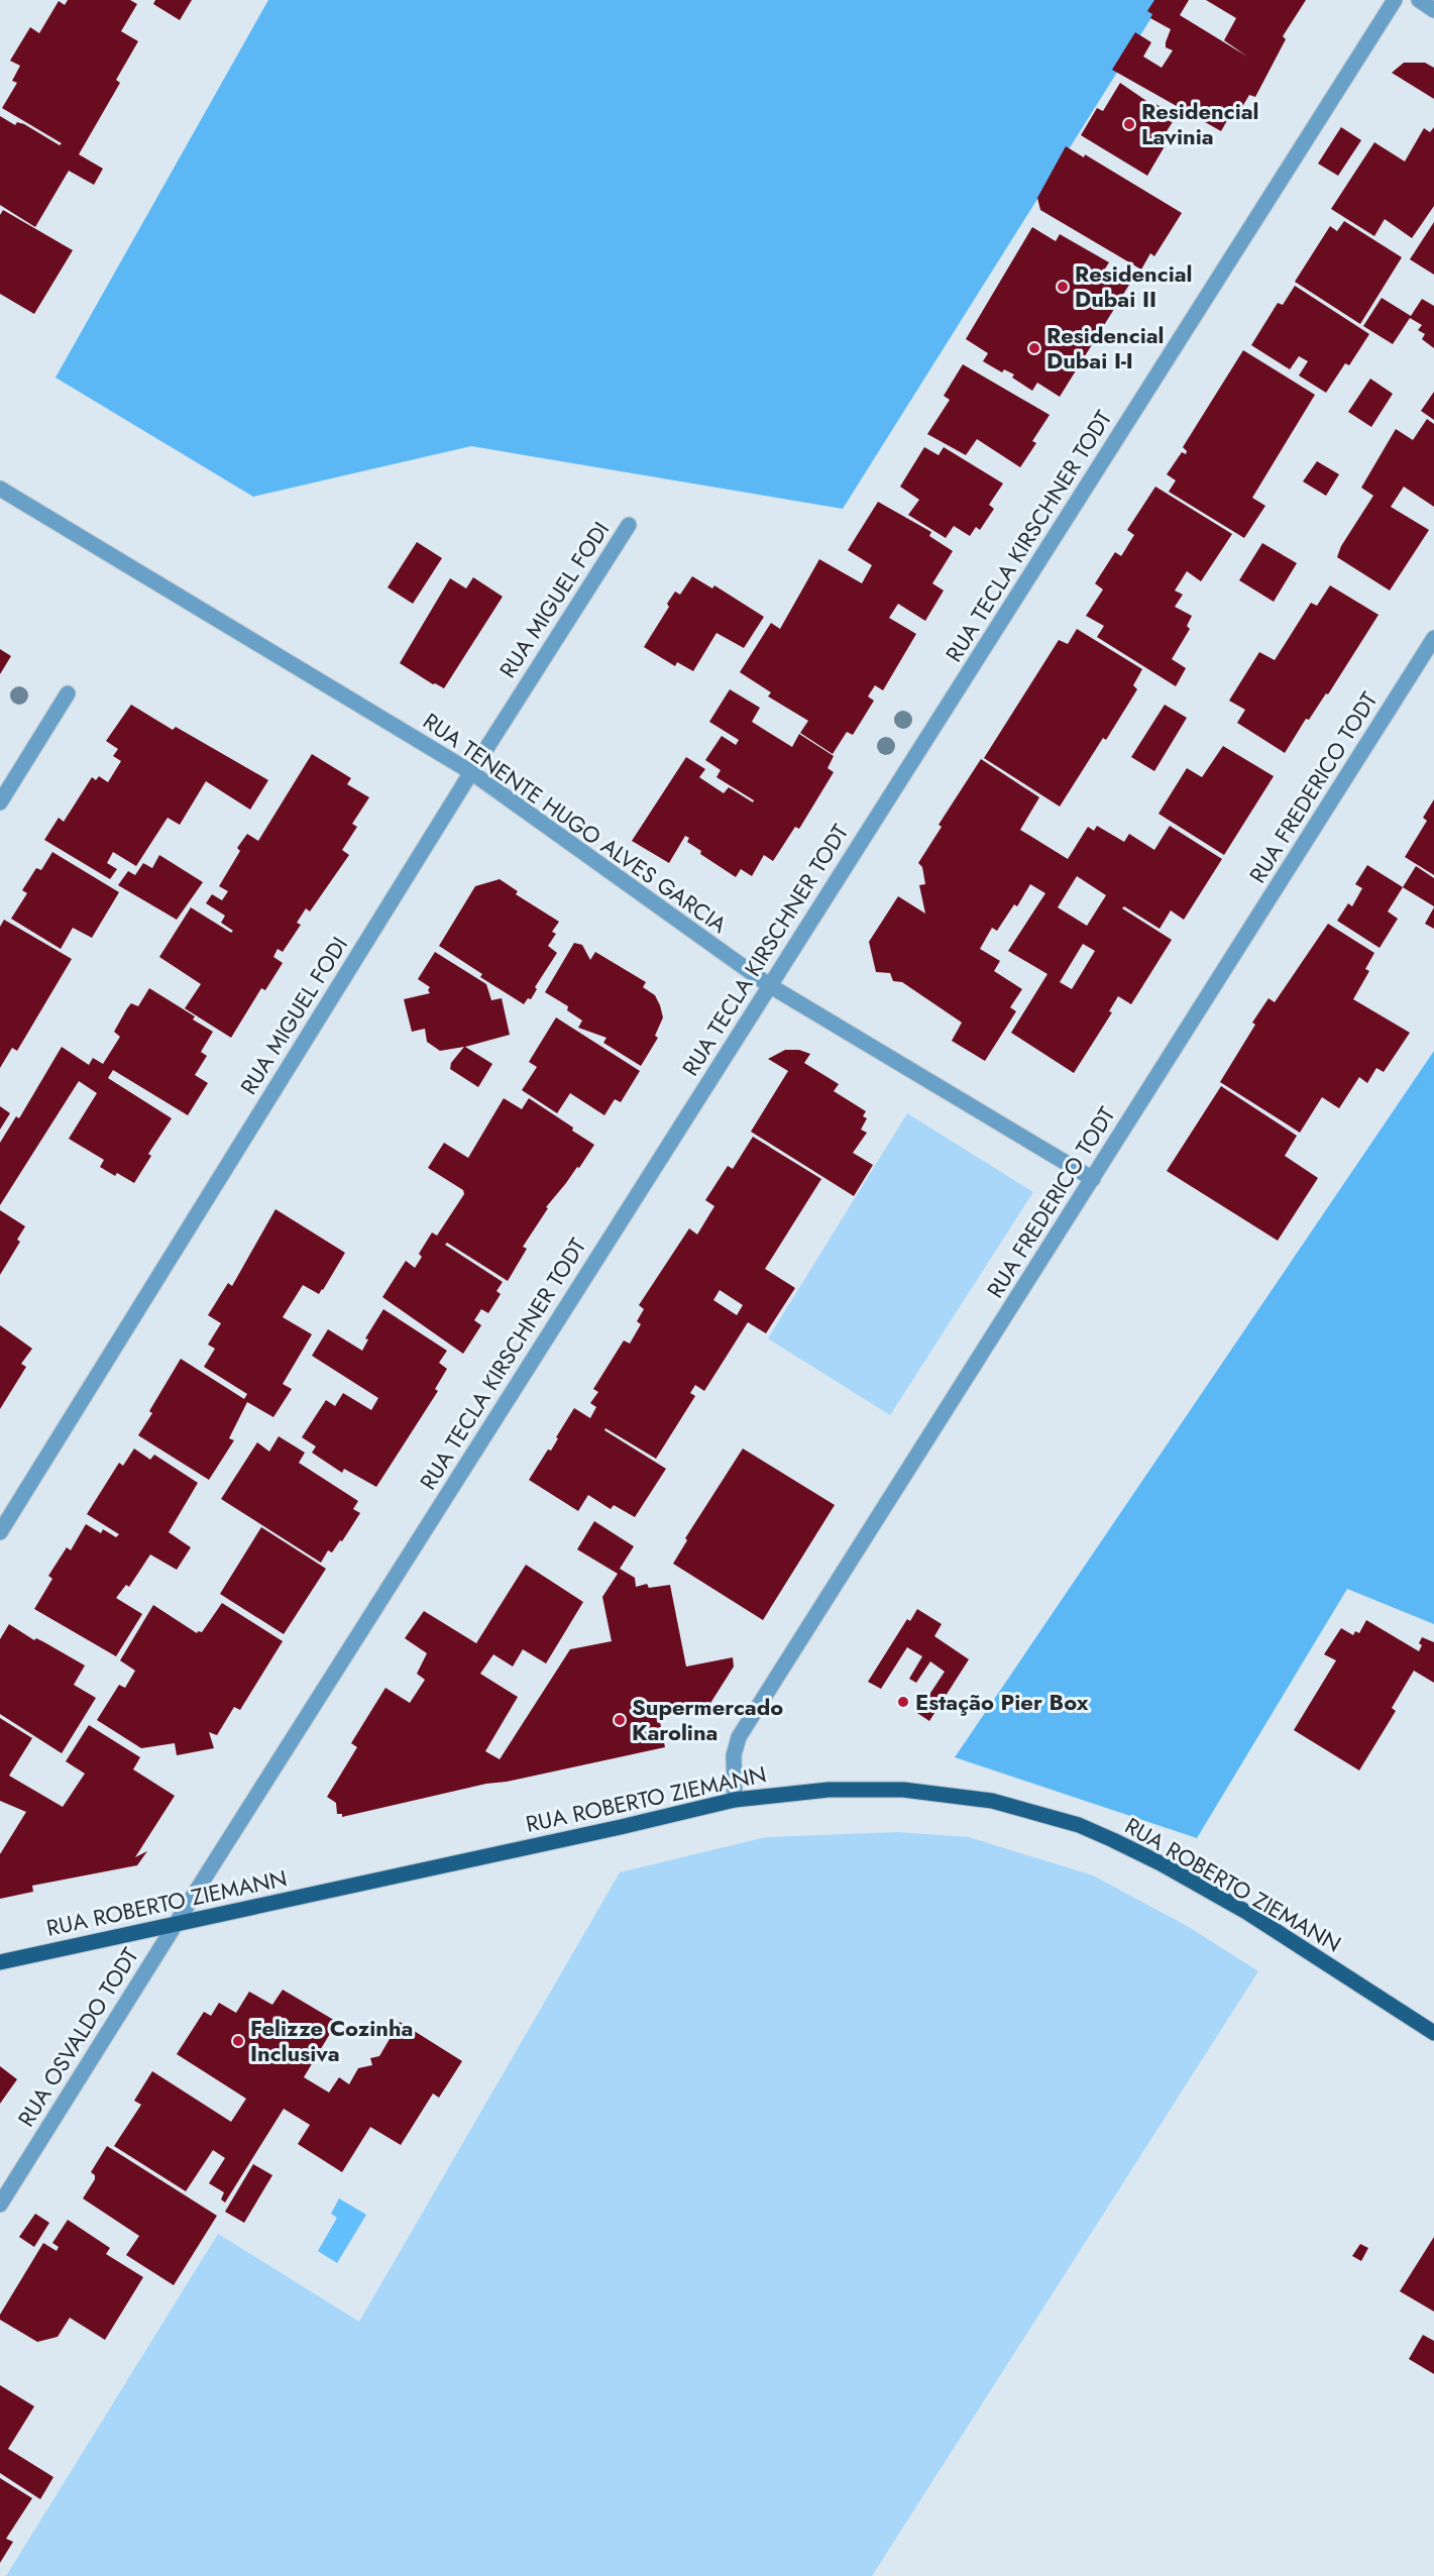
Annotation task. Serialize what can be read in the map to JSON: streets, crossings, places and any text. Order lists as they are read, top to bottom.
{
  "streets": {
    "main road": ["RUA ROBERTO ZIEMANN"],
    "street": [
      "RUA TECLA KIRSCHNER TODT",
      "RUA MIGUEL FODI",
      "RUA FREDERICO TODT",
      "RUA TENENTE HUGO ALVES GARCIA",
      "RUA OSVALDO TODT"
    ]
  },
  "crossings": [
    ["RUA TECLA KIRSCHNER TODT", "RUA TENENTE HUGO ALVES GARCIA"],
    ["RUA TECLA KIRSCHNER TODT", "RUA ROBERTO ZIEMANN"],
    ["RUA TECLA KIRSCHNER TODT", "RUA OSVALDO TODT"],
    ["RUA MIGUEL FODI", "RUA TENENTE HUGO ALVES GARCIA"],
    ["RUA FREDERICO TODT", "RUA TENENTE HUGO ALVES GARCIA"],
    ["RUA FREDERICO TODT", "RUA ROBERTO ZIEMANN"],
    ["RUA ROBERTO ZIEMANN", "RUA OSVALDO TODT"]
  ],
  "places": [
    "Residencial Lavinia",
    "Residencial Dubai II",
    "Residencial Dubai I-I",
    "Estação Pier Box",
    "Supermercado Karolina",
    "Felizze Cozinha Inclusiva"
  ]
}
